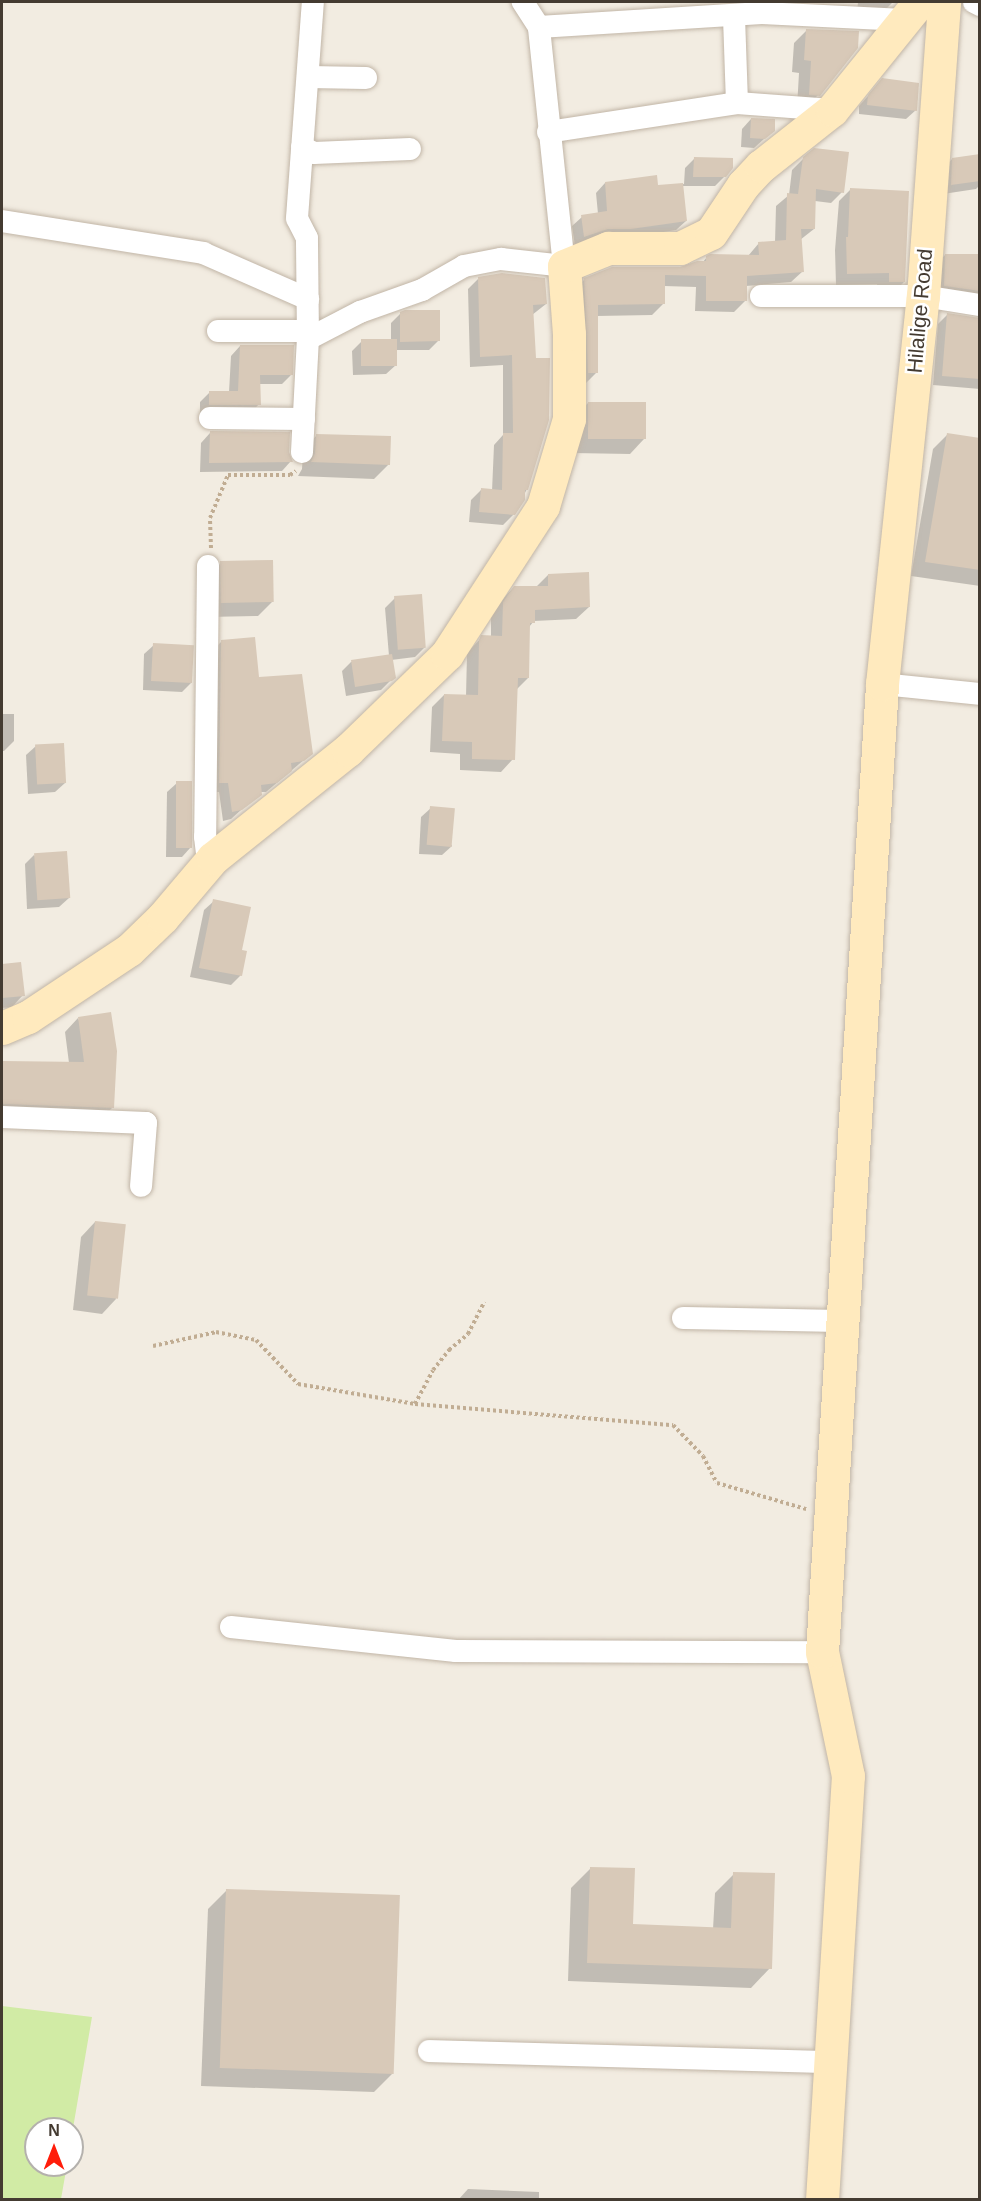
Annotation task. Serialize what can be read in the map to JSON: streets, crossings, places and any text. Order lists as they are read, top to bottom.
{
  "streets": {
    "street": ["Hilalige Road"]
  },
  "north": "top"
}
